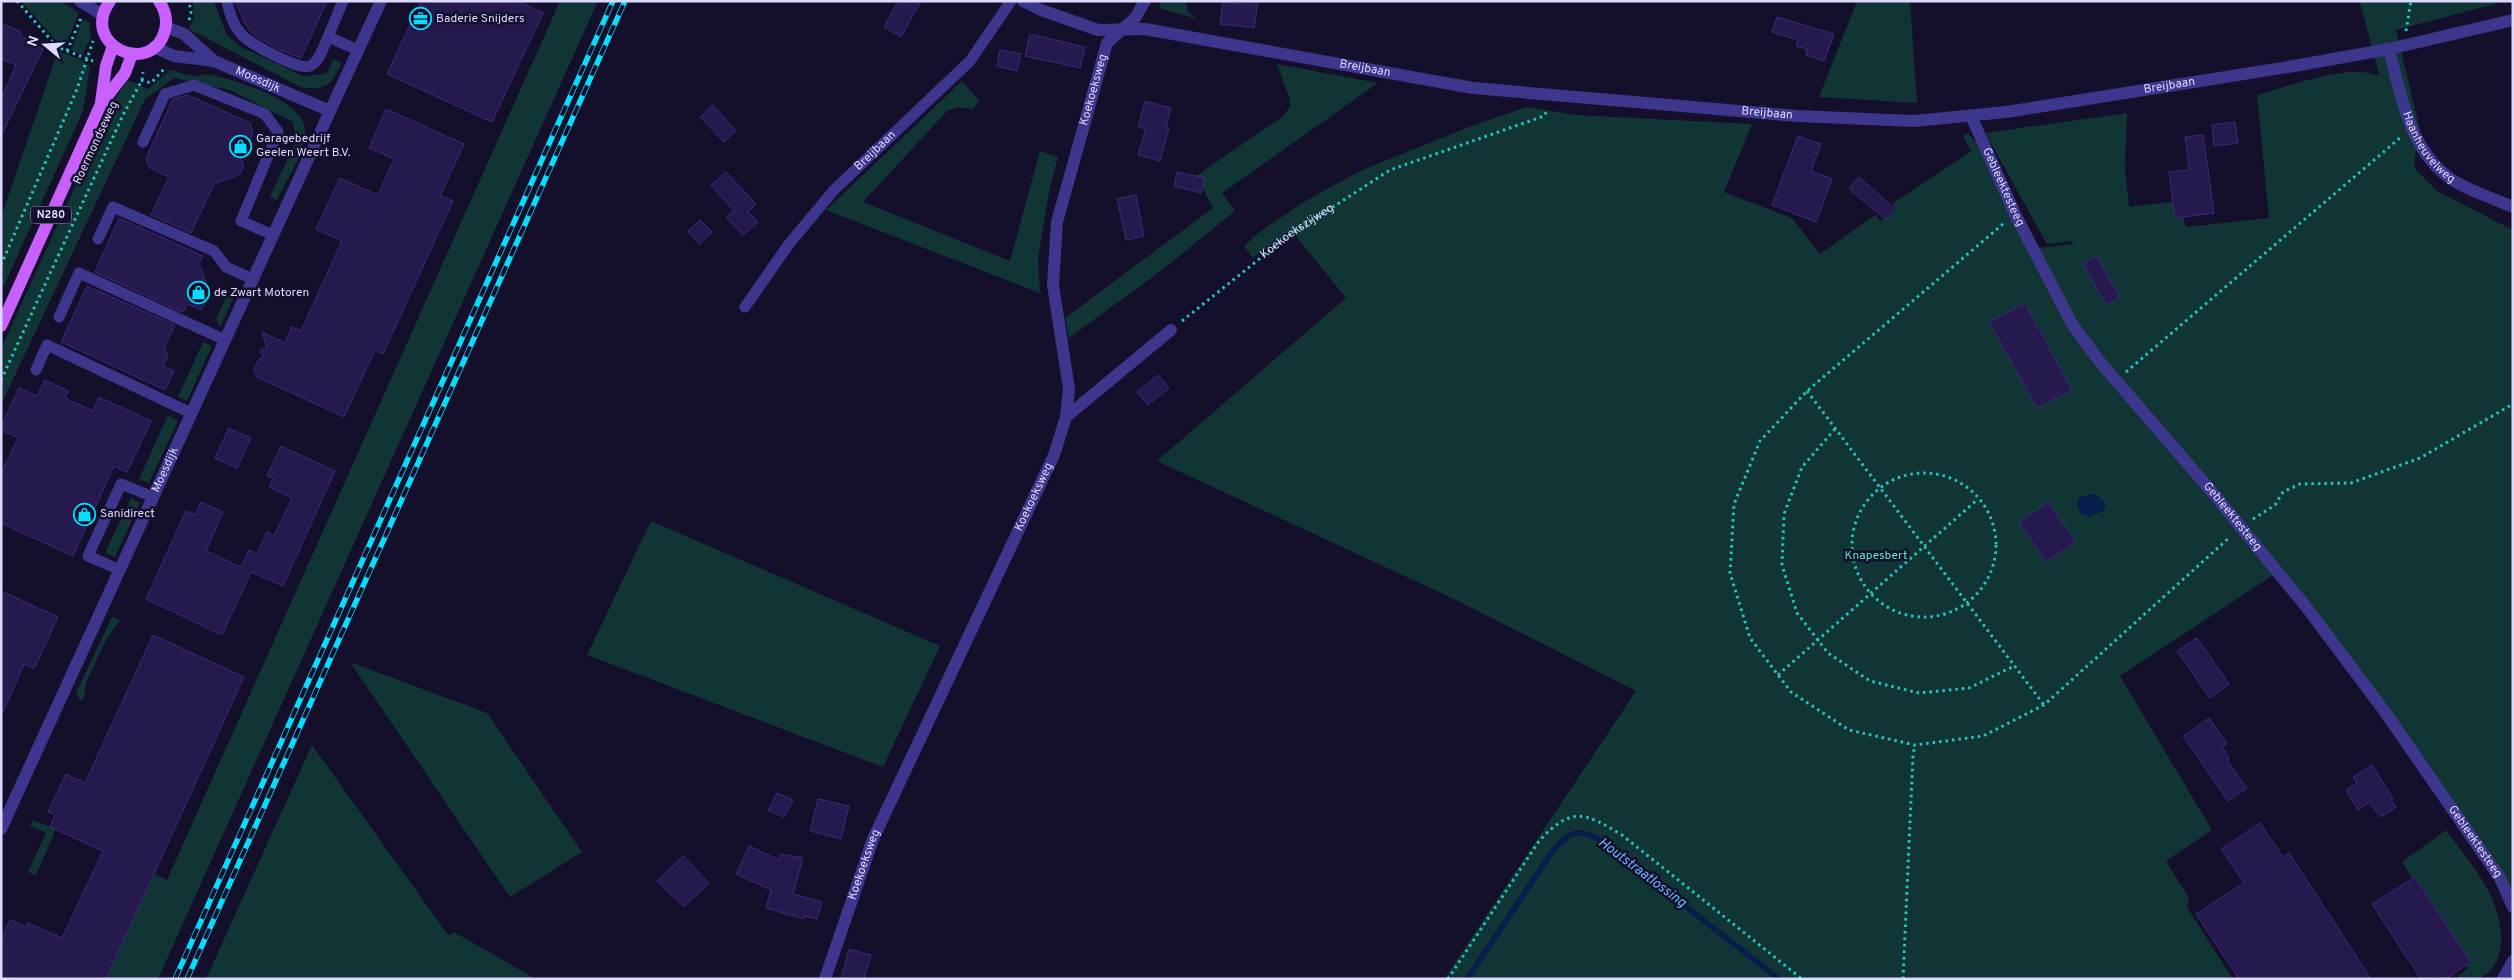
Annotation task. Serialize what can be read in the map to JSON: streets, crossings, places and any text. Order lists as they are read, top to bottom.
{
  "streets": {
    "main road": ["Roermondseweg", "N280"],
    "street": [
      "Breijbaan",
      "Moesdijk",
      "Koekoeksweg",
      "Haanheuvelweg",
      "Gebleektesteeg"
    ],
    "path": ["Koekoekszijweg"]
  },
  "crossings": [
    ["Breijbaan", "Koekoeksweg"],
    ["Breijbaan", "Haanheuvelweg"],
    ["Breijbaan", "Gebleektesteeg"],
    ["Breijbaan", "Koekoekszijweg"],
    ["Moesdijk", "Roermondseweg"],
    ["Moesdijk", "N280"],
    ["Roermondseweg", "N280"]
  ],
  "water": ["Houtstraatlossing"],
  "parks": ["Knapesbert"],
  "places": {
    "office": ["Baderie Snijders"],
    "shop": ["Garagebedrijf Geelen Weert B.V.", "de Zwart Motoren", "Sanidirect"]
  },
  "north": "left"
}
